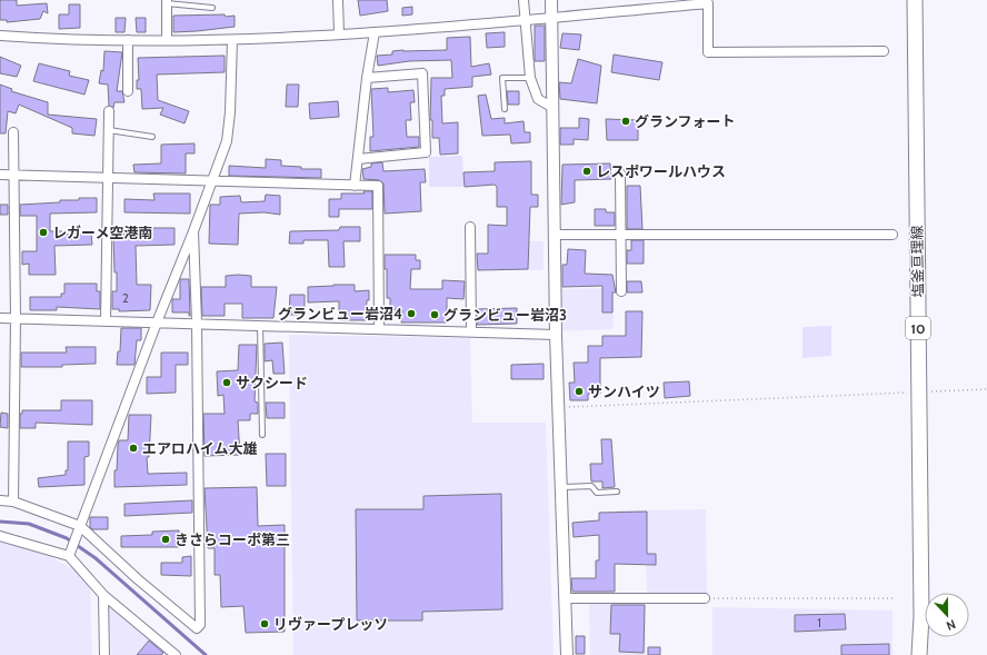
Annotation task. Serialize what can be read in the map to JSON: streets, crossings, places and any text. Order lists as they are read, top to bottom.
{
  "streets": {
    "main road": ["塩釜亘理線", "10"]
  },
  "places": [
    "グランフォート",
    "レスポワールハウス",
    "レガーメ空港南",
    "グランビュー岩沼4",
    "グランビュー岩沼3",
    "サクシード",
    "サンハイツ",
    "エアロハイム大雄",
    "きさらコーポ第三",
    "リヴァープレッソ"
  ],
  "house_numbers": ["2", "1"],
  "north": "bottom"
}
